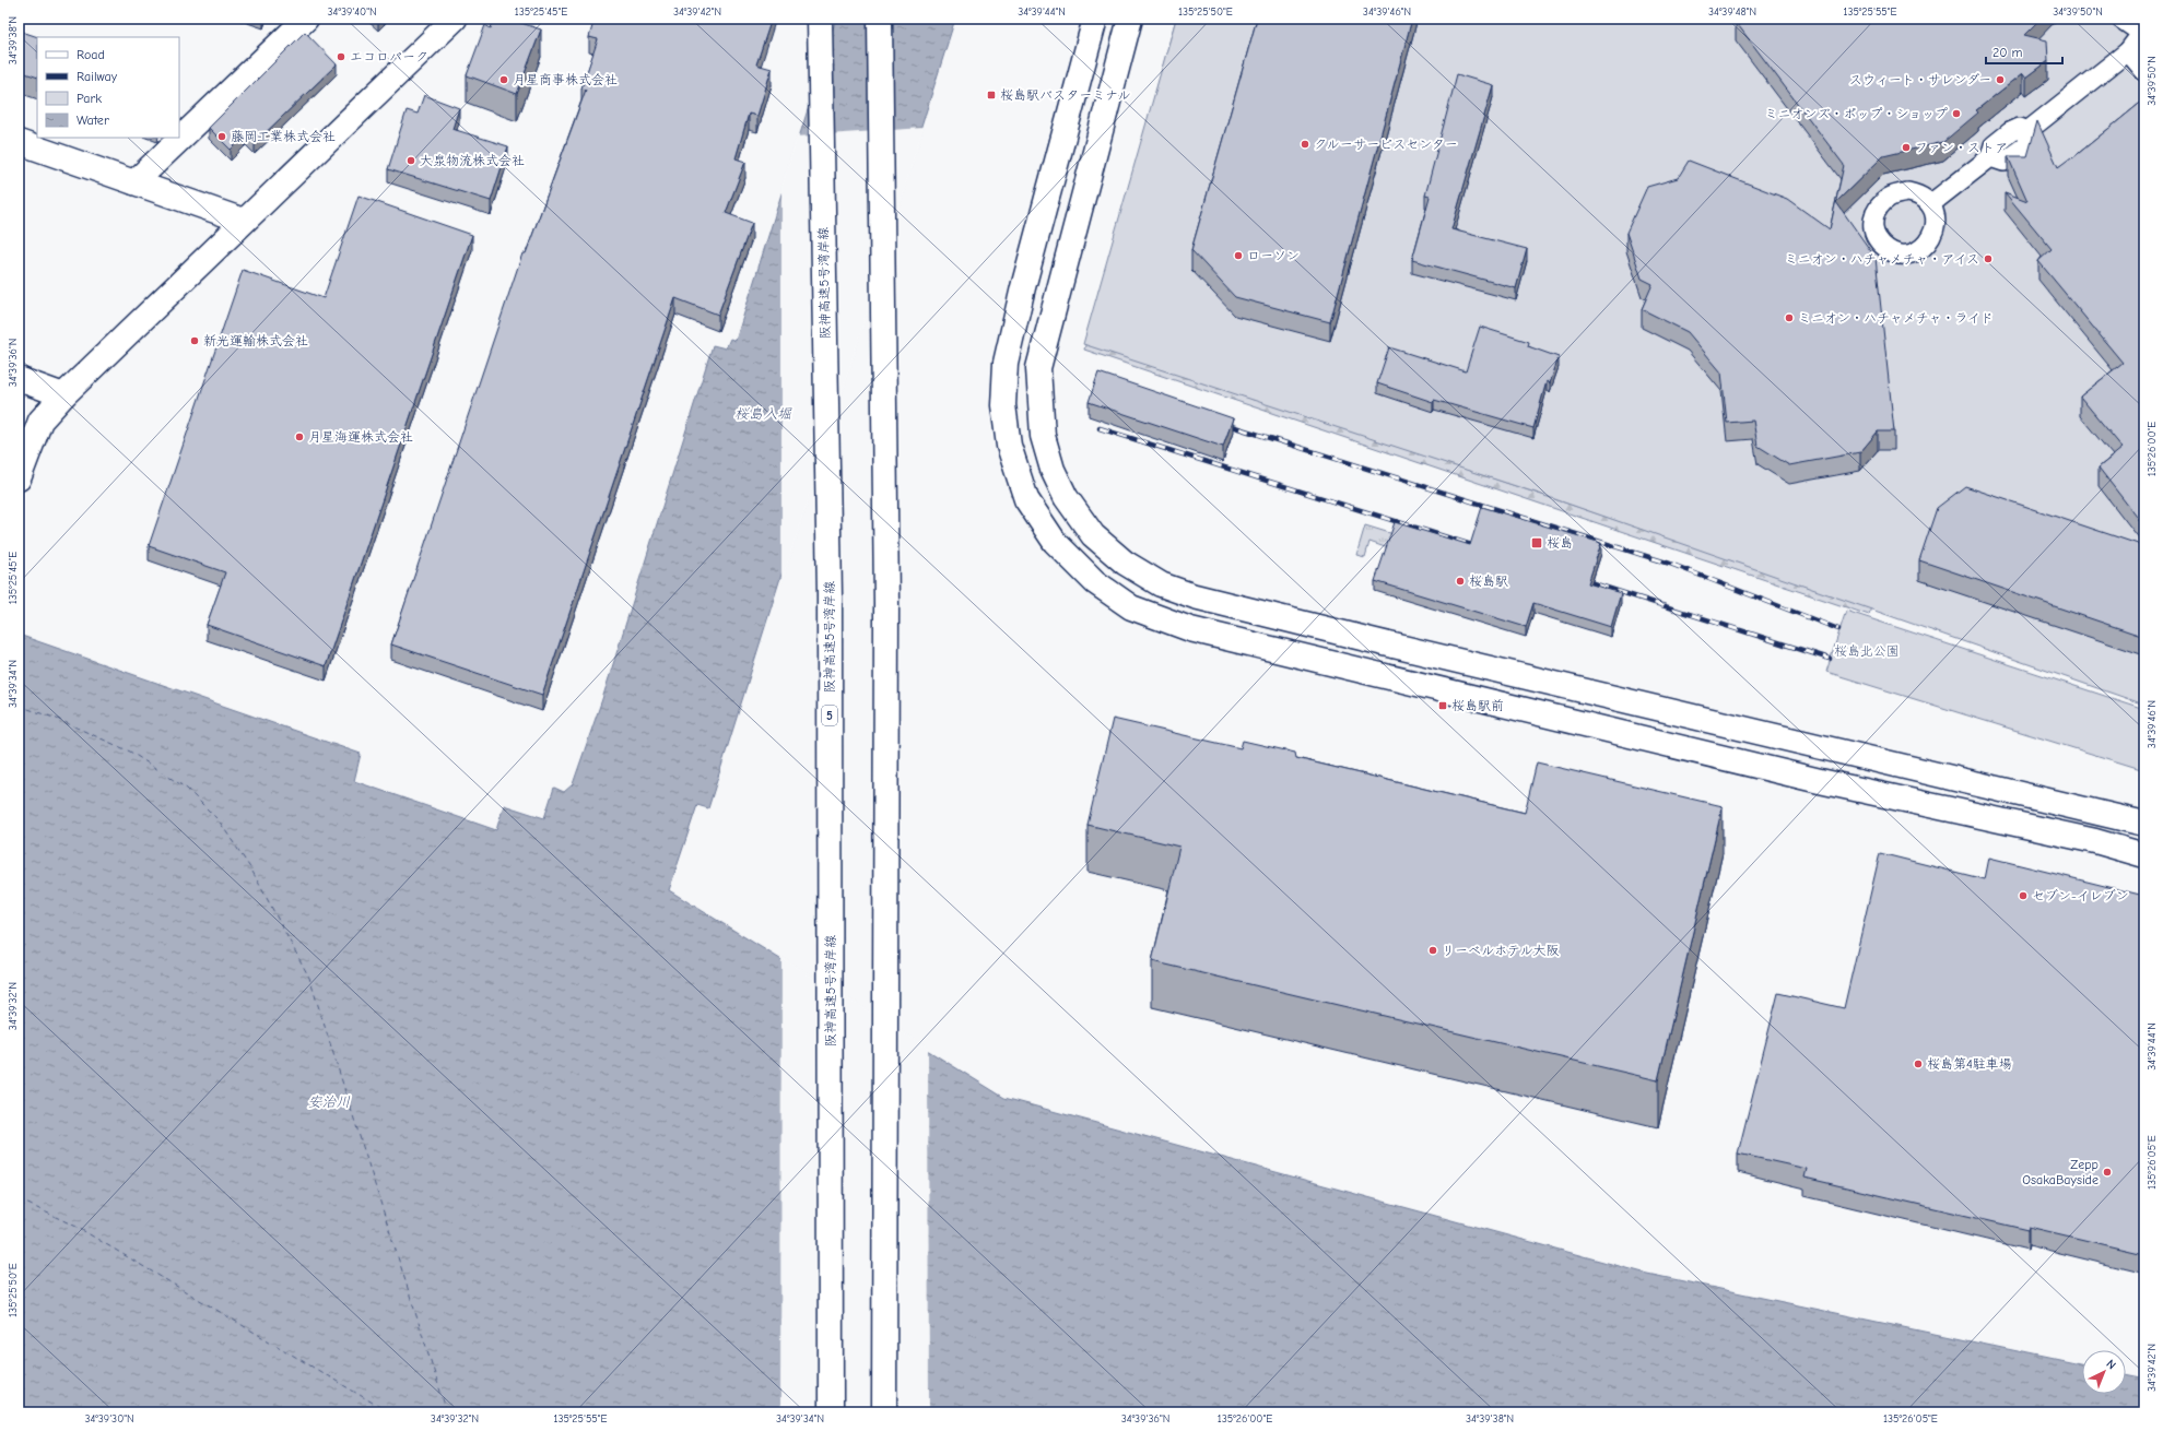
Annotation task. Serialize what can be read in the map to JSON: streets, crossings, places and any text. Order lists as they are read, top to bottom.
{
  "streets": {
    "main road": ["阪神高速5号湾岸線", "5"]
  },
  "water": ["桜島入堀", "安治川"],
  "parks": ["桜島北公園"],
  "places": {
    "other": [
      "エコロパーク",
      "月星商事株式会社",
      "スウィート・サレンダー",
      "ミニオンズ・ポップ・ショップ",
      "藤岡工業株式会社",
      "クルーサービスセンター",
      "ファン・ストア",
      "大泉物流株式会社",
      "ローソン",
      "ミニオン・ハチャメチャ・アイス",
      "ミニオン・ハチャメチャ・ライド",
      "新光運輸株式会社",
      "月星海運株式会社",
      "桜島駅",
      "セブン-イレブン",
      "リーベルホテル大阪",
      "桜島第4駐車場",
      "Zepp OsakaBayside"
    ],
    "transit": ["桜島駅バスターミナル", "桜島", "桜島駅前"]
  },
  "legend": [
    "Road",
    "Railway",
    "Park",
    "Water"
  ],
  "scale_bar": "20 m",
  "north": "top right",
  "coordinates": [
    "34°39'40\"N",
    "135°25'45\"E",
    "34°39'42\"N",
    "34°39'44\"N",
    "135°25'50\"E",
    "34°39'46\"N",
    "34°39'48\"N",
    "135°25'55\"E",
    "34°39'50\"N",
    "34°39'38\"N",
    "34°39'36\"N",
    "135°26'00\"E",
    "34°39'34\"N",
    "34°39'32\"N",
    "135°26'05\"E",
    "34°39'30\"N"
  ]
}
